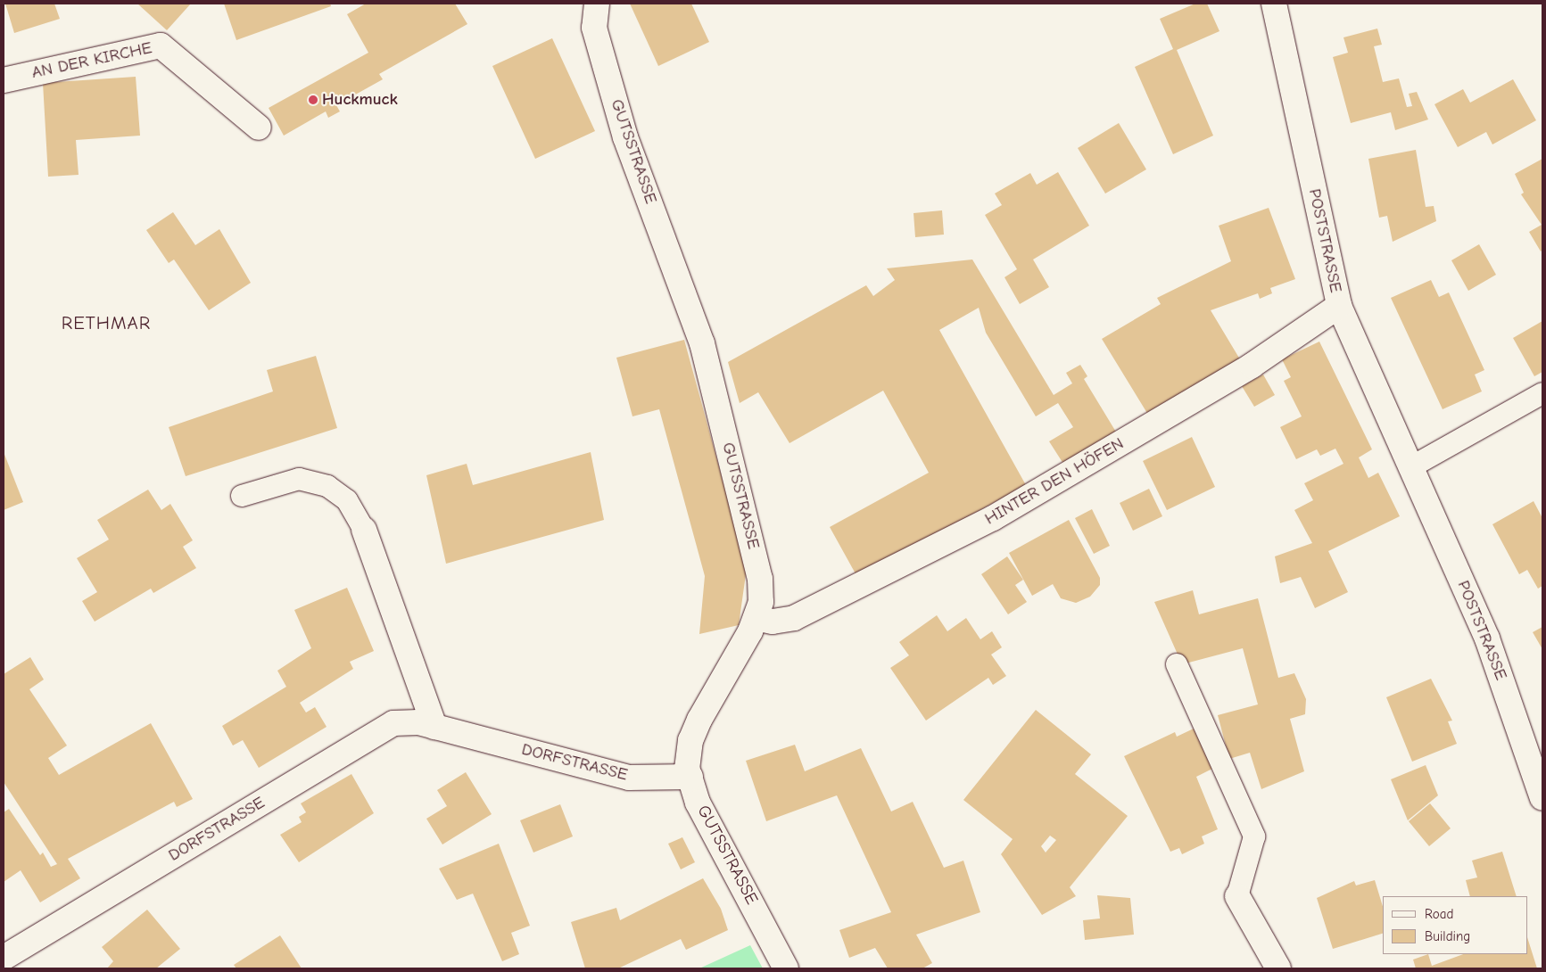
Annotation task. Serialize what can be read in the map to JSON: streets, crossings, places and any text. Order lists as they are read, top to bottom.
{
  "streets": {
    "street": [
      "AN DER KIRCHE",
      "GUTSSTRASSE",
      "POSTSTRASSE",
      "HINTER DEN HÖFEN",
      "DORFSTRASSE"
    ]
  },
  "crossings": [
    ["GUTSSTRASSE", "HINTER DEN HÖFEN"],
    ["GUTSSTRASSE", "DORFSTRASSE"],
    ["POSTSTRASSE", "HINTER DEN HÖFEN"]
  ],
  "districts": ["RETHMAR"],
  "places": ["Huckmuck"],
  "legend": ["Road", "Building"]
}
